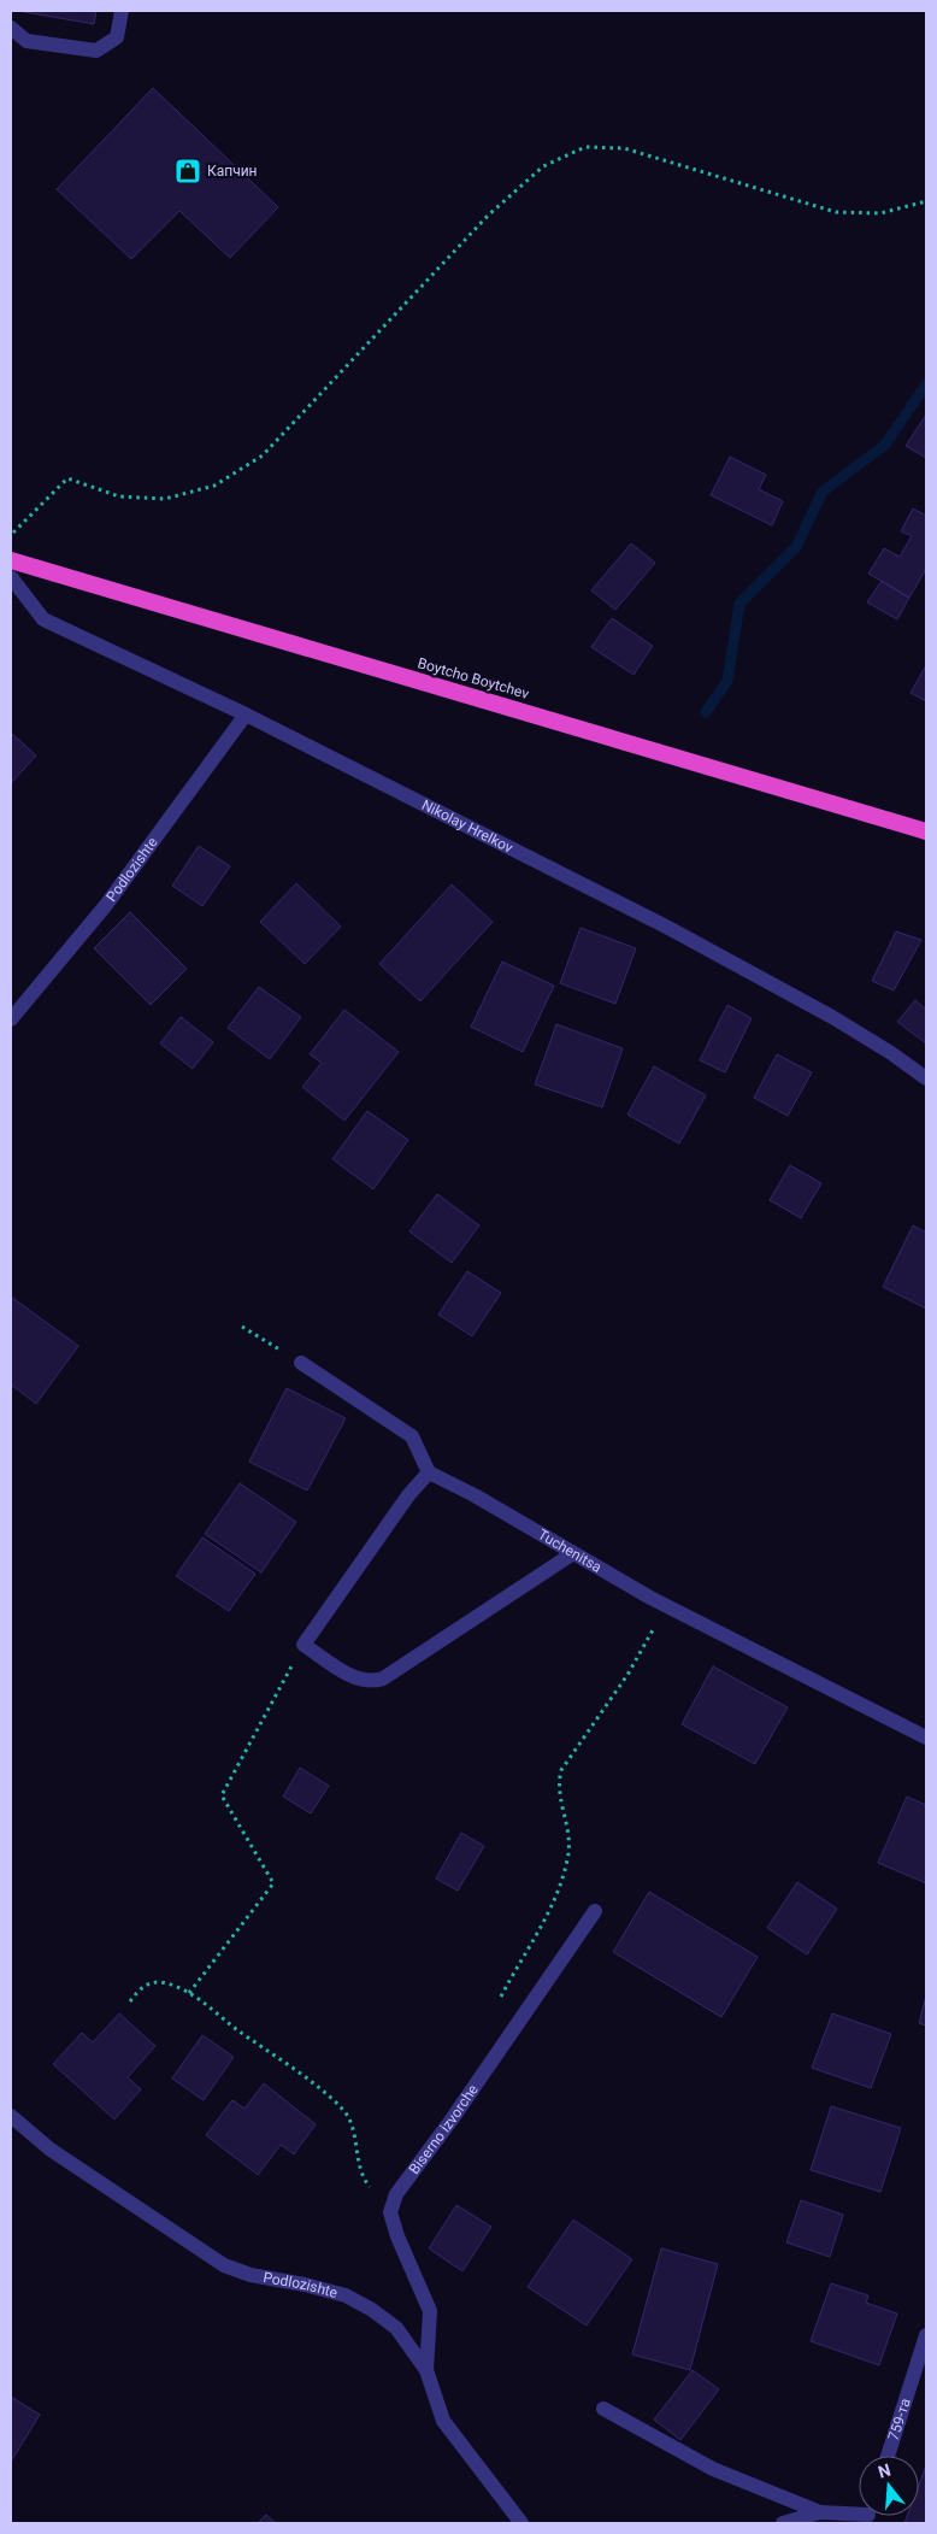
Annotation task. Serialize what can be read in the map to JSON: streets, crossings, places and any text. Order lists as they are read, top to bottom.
{
  "streets": {
    "highway": ["Boytcho Boytchev"],
    "street": [
      "Nikolay Hrelkov",
      "Podlozishte",
      "Tuchenitsa",
      "Biserno izvorche",
      "759-та"
    ]
  },
  "crossings": [
    ["Nikolay Hrelkov", "Podlozishte"]
  ],
  "places": {
    "shop": ["Капчин"]
  },
  "north": "top"
}
